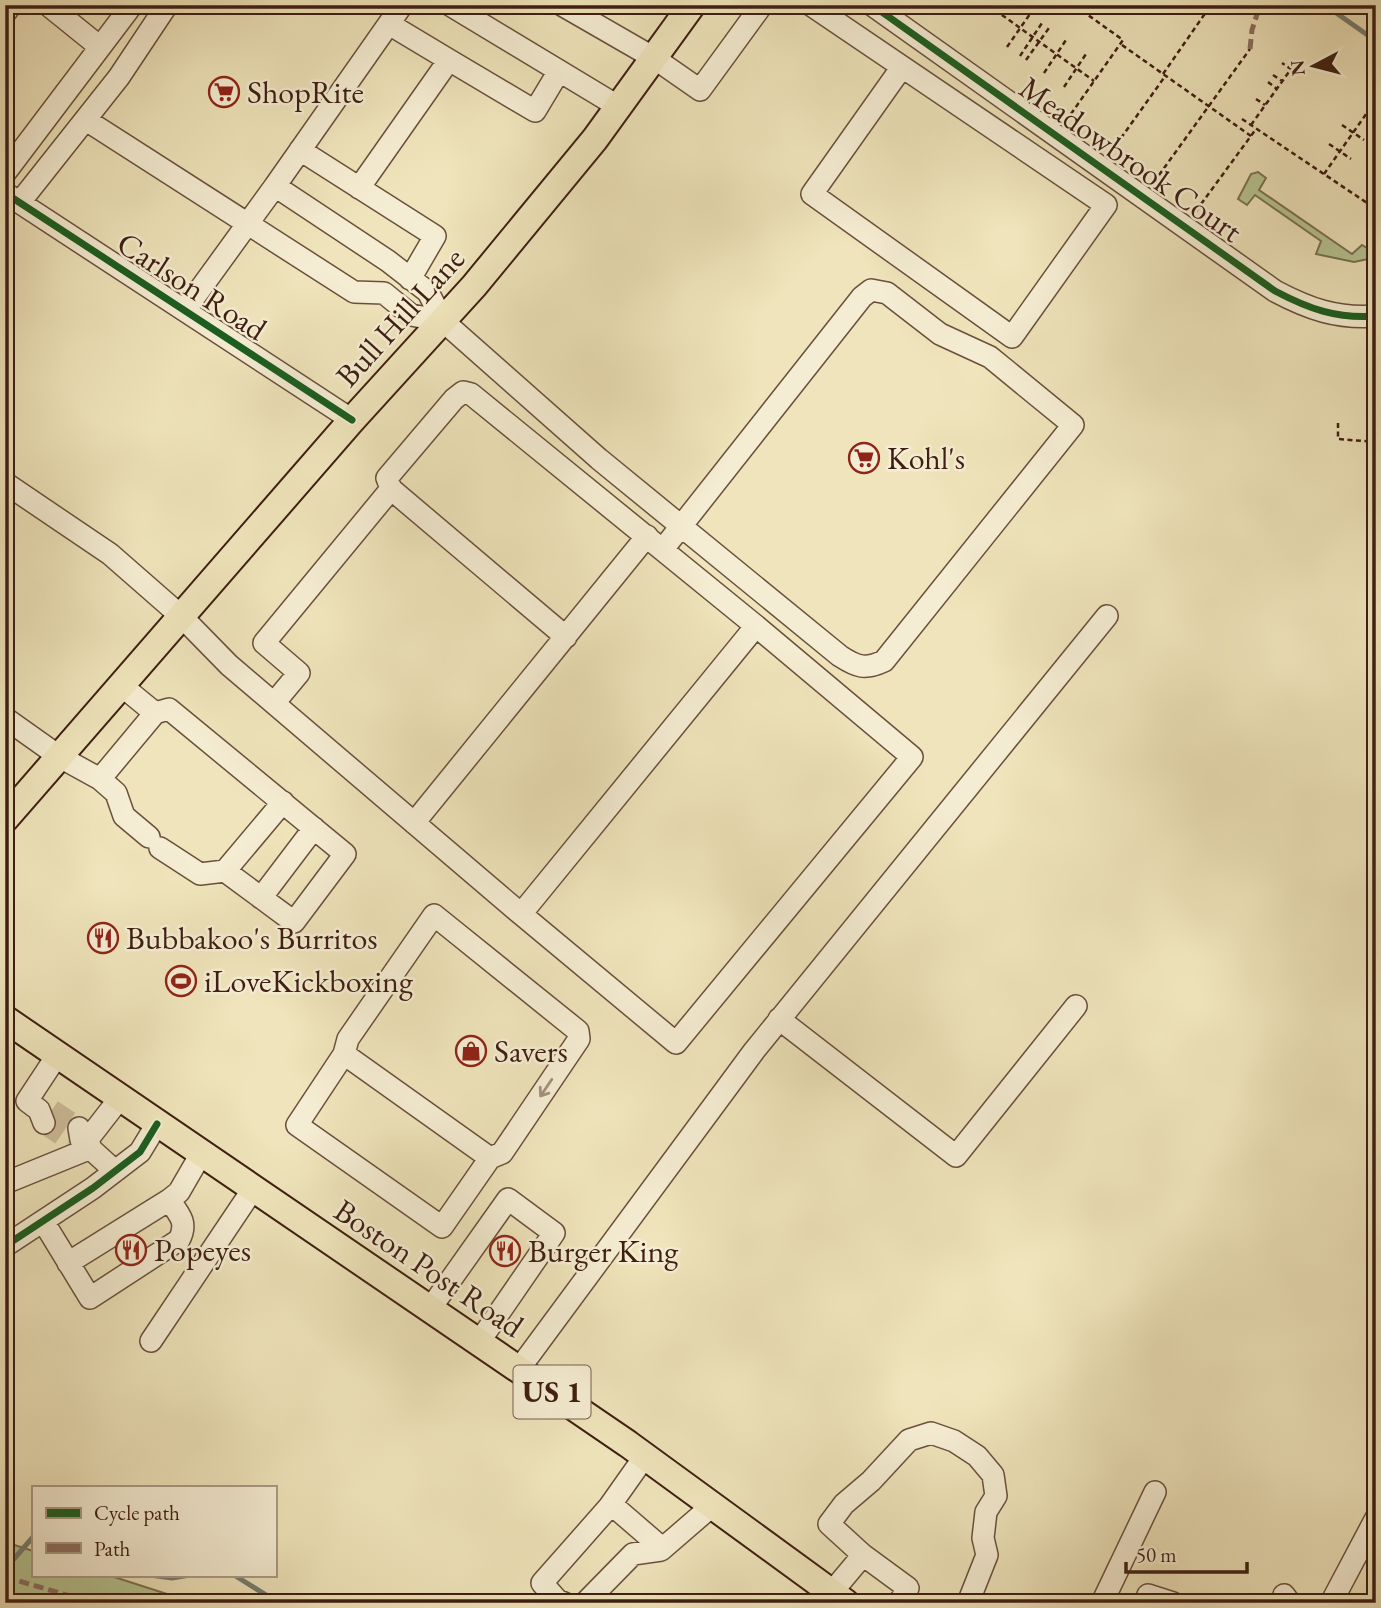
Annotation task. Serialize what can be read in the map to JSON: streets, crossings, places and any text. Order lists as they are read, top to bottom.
{
  "streets": {
    "main road": ["Bull Hill Lane", "Boston Post Road", "US 1"],
    "street": ["Meadowbrook Court", "Carlson Road"]
  },
  "crossings": [
    ["Carlson Road", "Bull Hill Lane"]
  ],
  "places": {
    "supermarket": ["ShopRite", "Kohl's"],
    "restaurant": ["Bubbakoo's Burritos", "Popeyes", "Burger King"],
    "sports": ["iLoveKickboxing"],
    "shop": ["Savers"]
  },
  "legend": ["Cycle path", "Path"],
  "scale_bar": "50 m",
  "north": "left"
}
